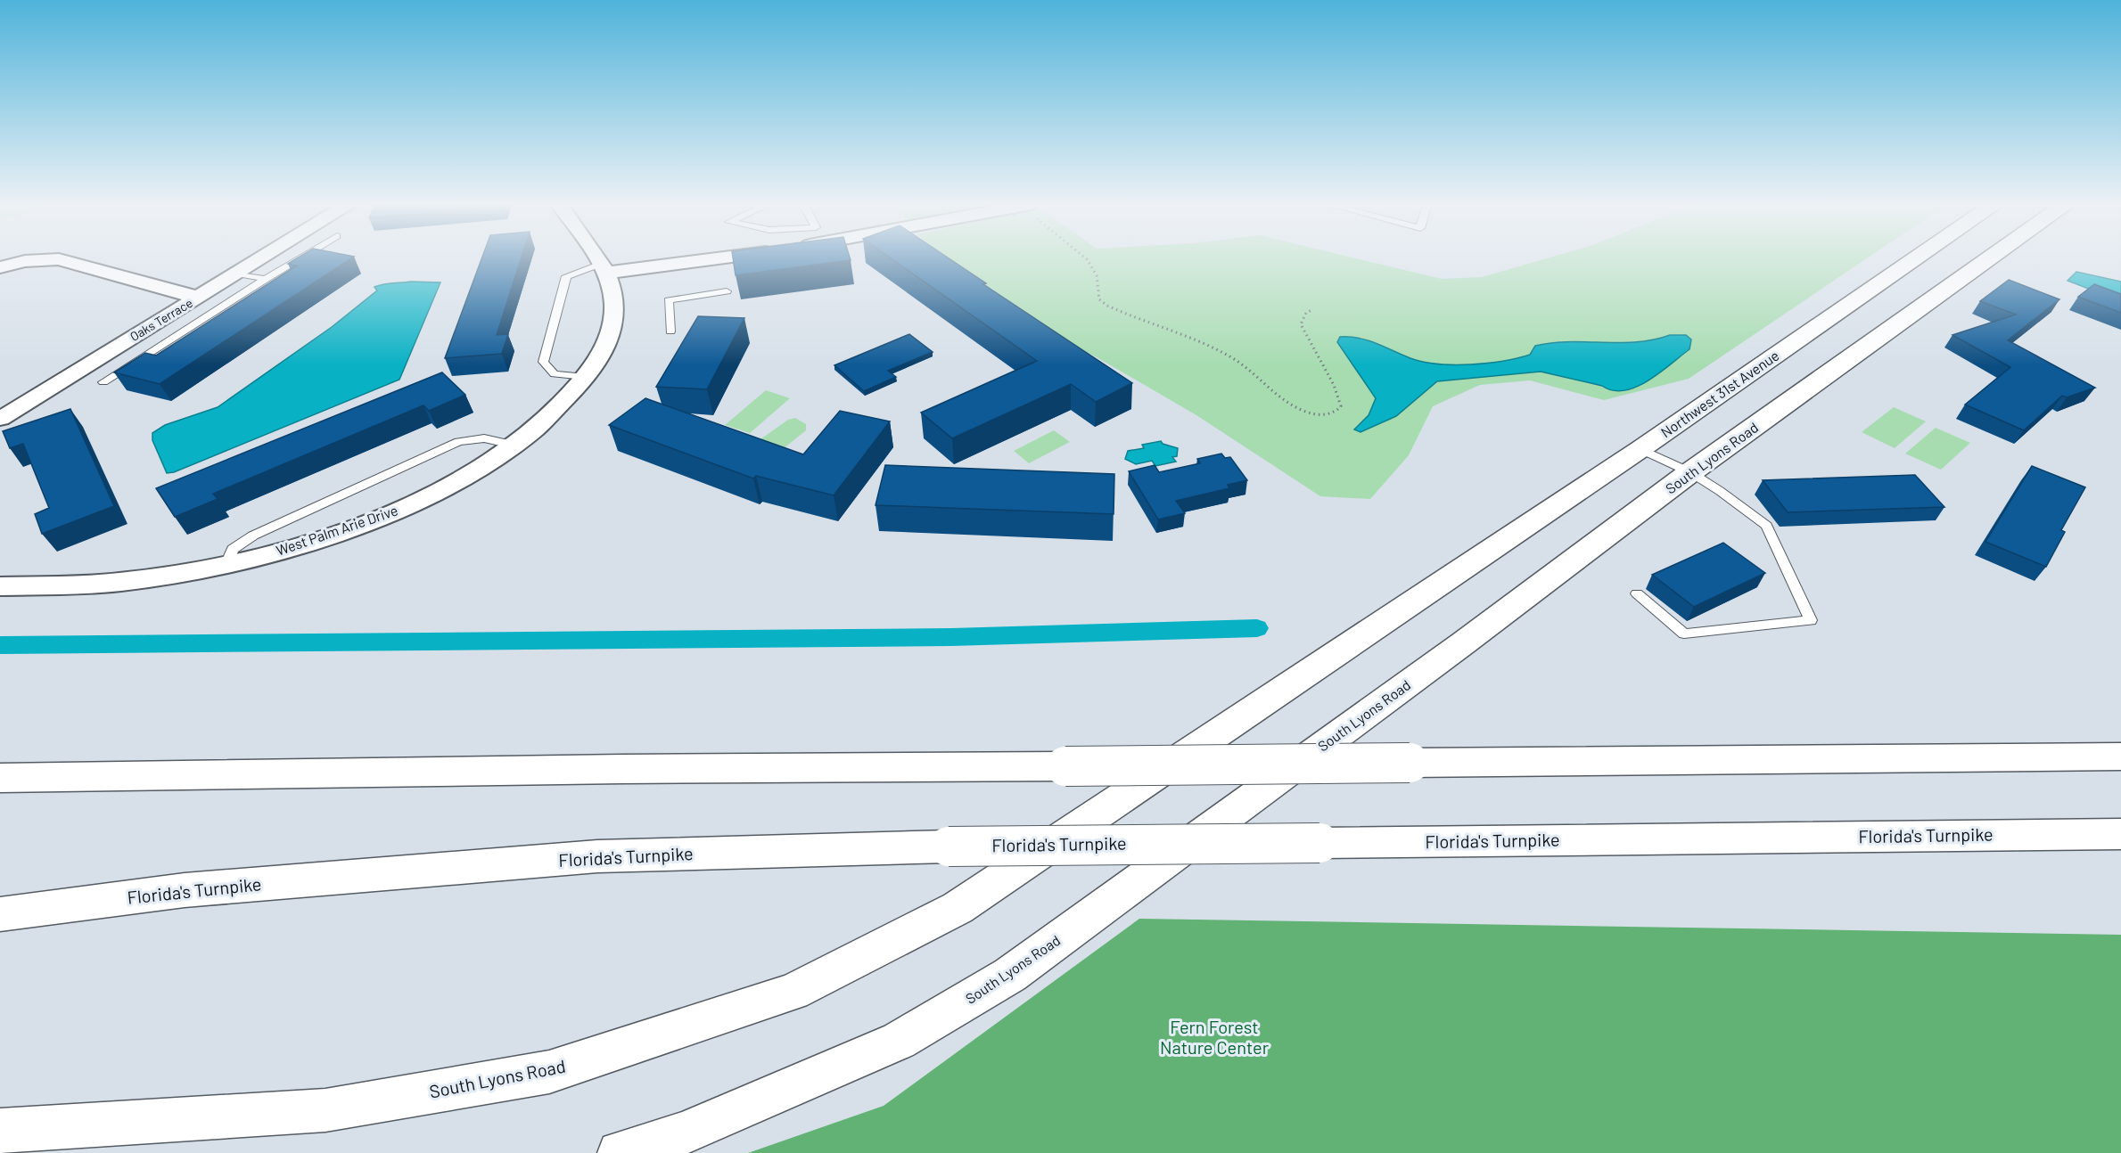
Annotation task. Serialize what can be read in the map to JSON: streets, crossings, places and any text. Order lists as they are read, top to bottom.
{
  "streets": {
    "main road": ["Northwest 31st Avenue", "South Lyons Road", "Florida's Turnpike"],
    "street": ["Oaks Terrace", "West Palm Arie Drive"]
  },
  "crossings": [
    ["Northwest 31st Avenue", "South Lyons Road"]
  ],
  "parks": ["Fern Forest Nature Center"]
}
